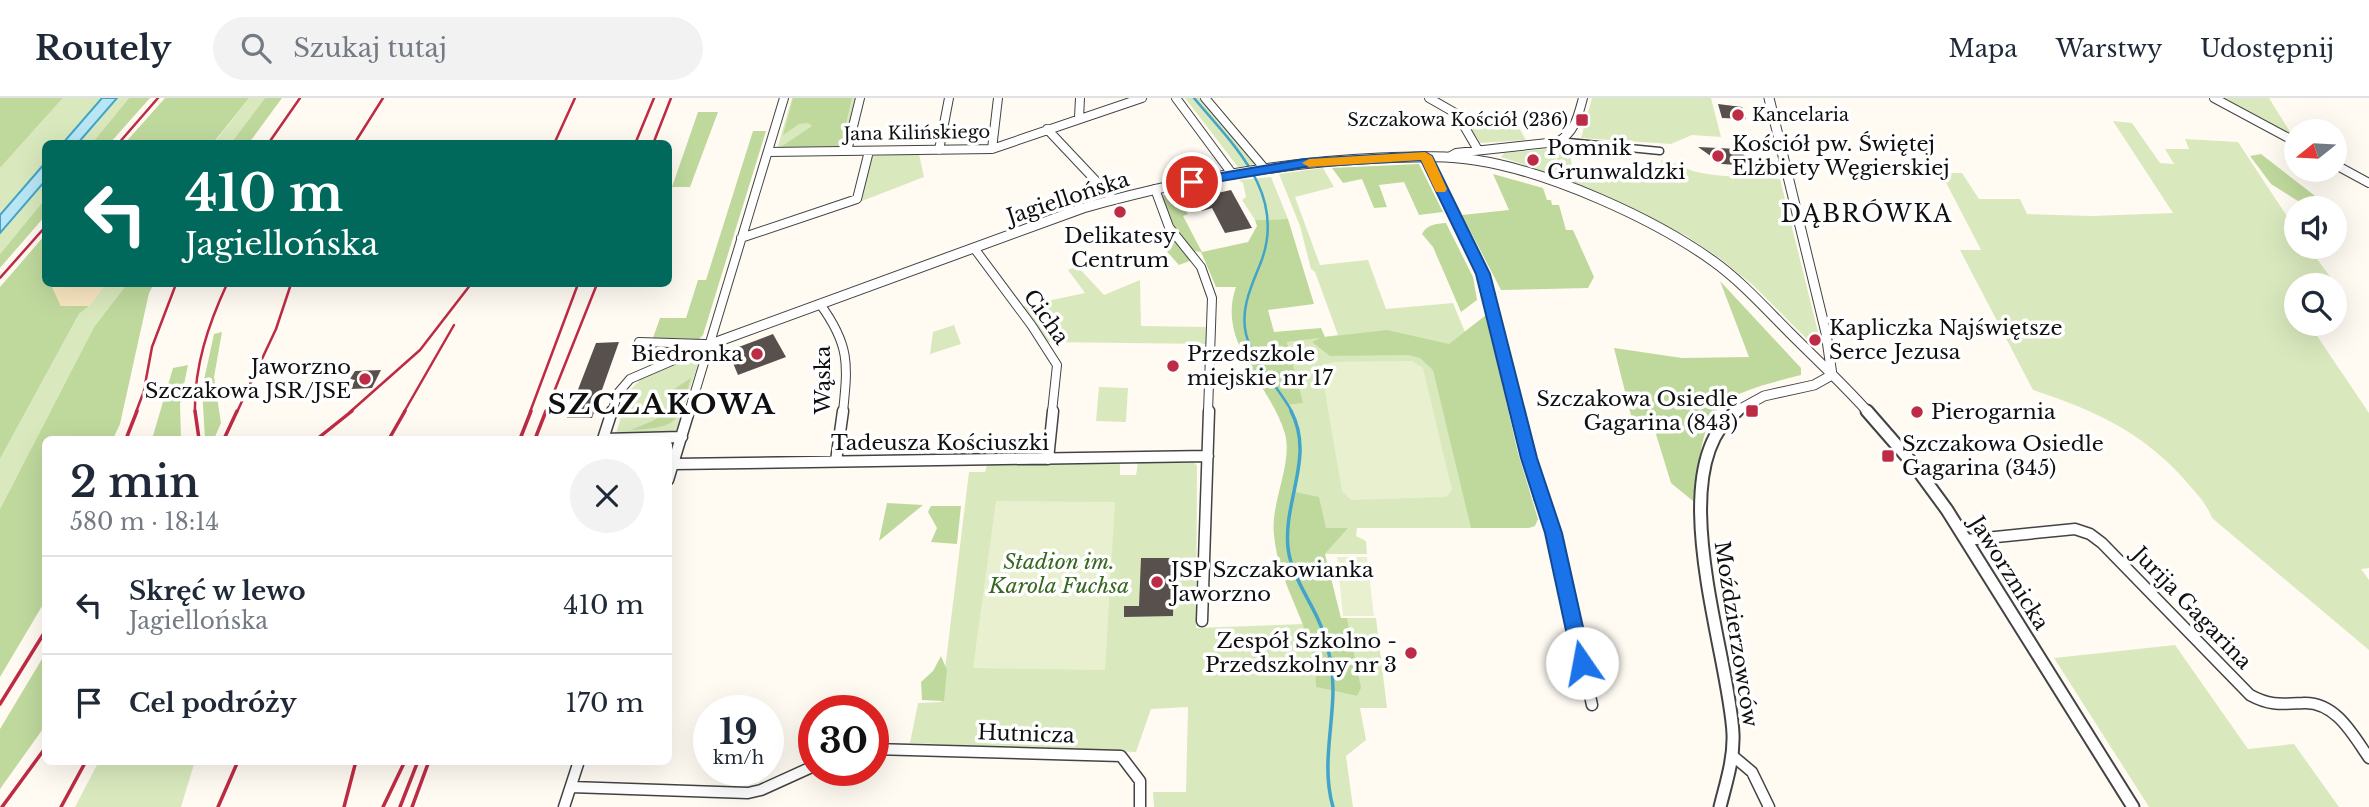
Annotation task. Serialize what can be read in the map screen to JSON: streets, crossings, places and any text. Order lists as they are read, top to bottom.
{
  "streets": {
    "street": [
      "Jana Kilińskiego",
      "Jagiellońska",
      "Cicha",
      "Wąska",
      "Tadeusza Kościuszki",
      "Jaworznicka",
      "Jurija Gagarina",
      "Moździerzowców",
      "Hutnicza"
    ]
  },
  "crossings": [
    ["Jagiellońska", "Cicha"],
    ["Jagiellońska", "Wąska"],
    ["Jagiellońska", "Jaworznicka"],
    ["Cicha", "Tadeusza Kościuszki"],
    ["Wąska", "Tadeusza Kościuszki"],
    ["Jaworznicka", "Jurija Gagarina"],
    ["Jaworznicka", "Moździerzowców"]
  ],
  "districts": ["DĄBRÓWKA", "SZCZAKOWA"],
  "parks": ["Stadion im. Karola Fuchsa"],
  "places": {
    "other": [
      "Kancelaria",
      "Kościół pw. Świętej Elżbiety Węgierskiej",
      "Pomnik Grunwaldzki",
      "Delikatesy Centrum",
      "Kapliczka Najświętsze Serce Jezusa",
      "Biedronka",
      "Przedszkole miejskie nr 17",
      "Jaworzno Szczakowa JSR/JSE",
      "Pierogarnia",
      "JSP Szczakowianka Jaworzno",
      "Zespół Szkolno - Przedszkolny nr 3"
    ],
    "transit": ["Szczakowa Kościół (236)", "Szczakowa Osiedle Gagarina (843)", "Szczakowa Osiedle Gagarina (345)"]
  },
  "north": "left",
  "page": {
    "header": "Routely",
    "search": "Szukaj tutaj",
    "nav": ["Mapa", "Warstwy", "Udostępnij"],
    "turn": ["410 m", "Jagiellońska"],
    "heading": ["2 min", "580 m · 18:14"],
    "list": [
      {
        "name": "Skręć w lewo",
        "note": "Jagiellońska",
        "value": "410 m"
      },
      {
        "name": "Cel podróży",
        "value": "170 m"
      }
    ],
    "speed": "19 km/h",
    "limit": "30"
  }
}
